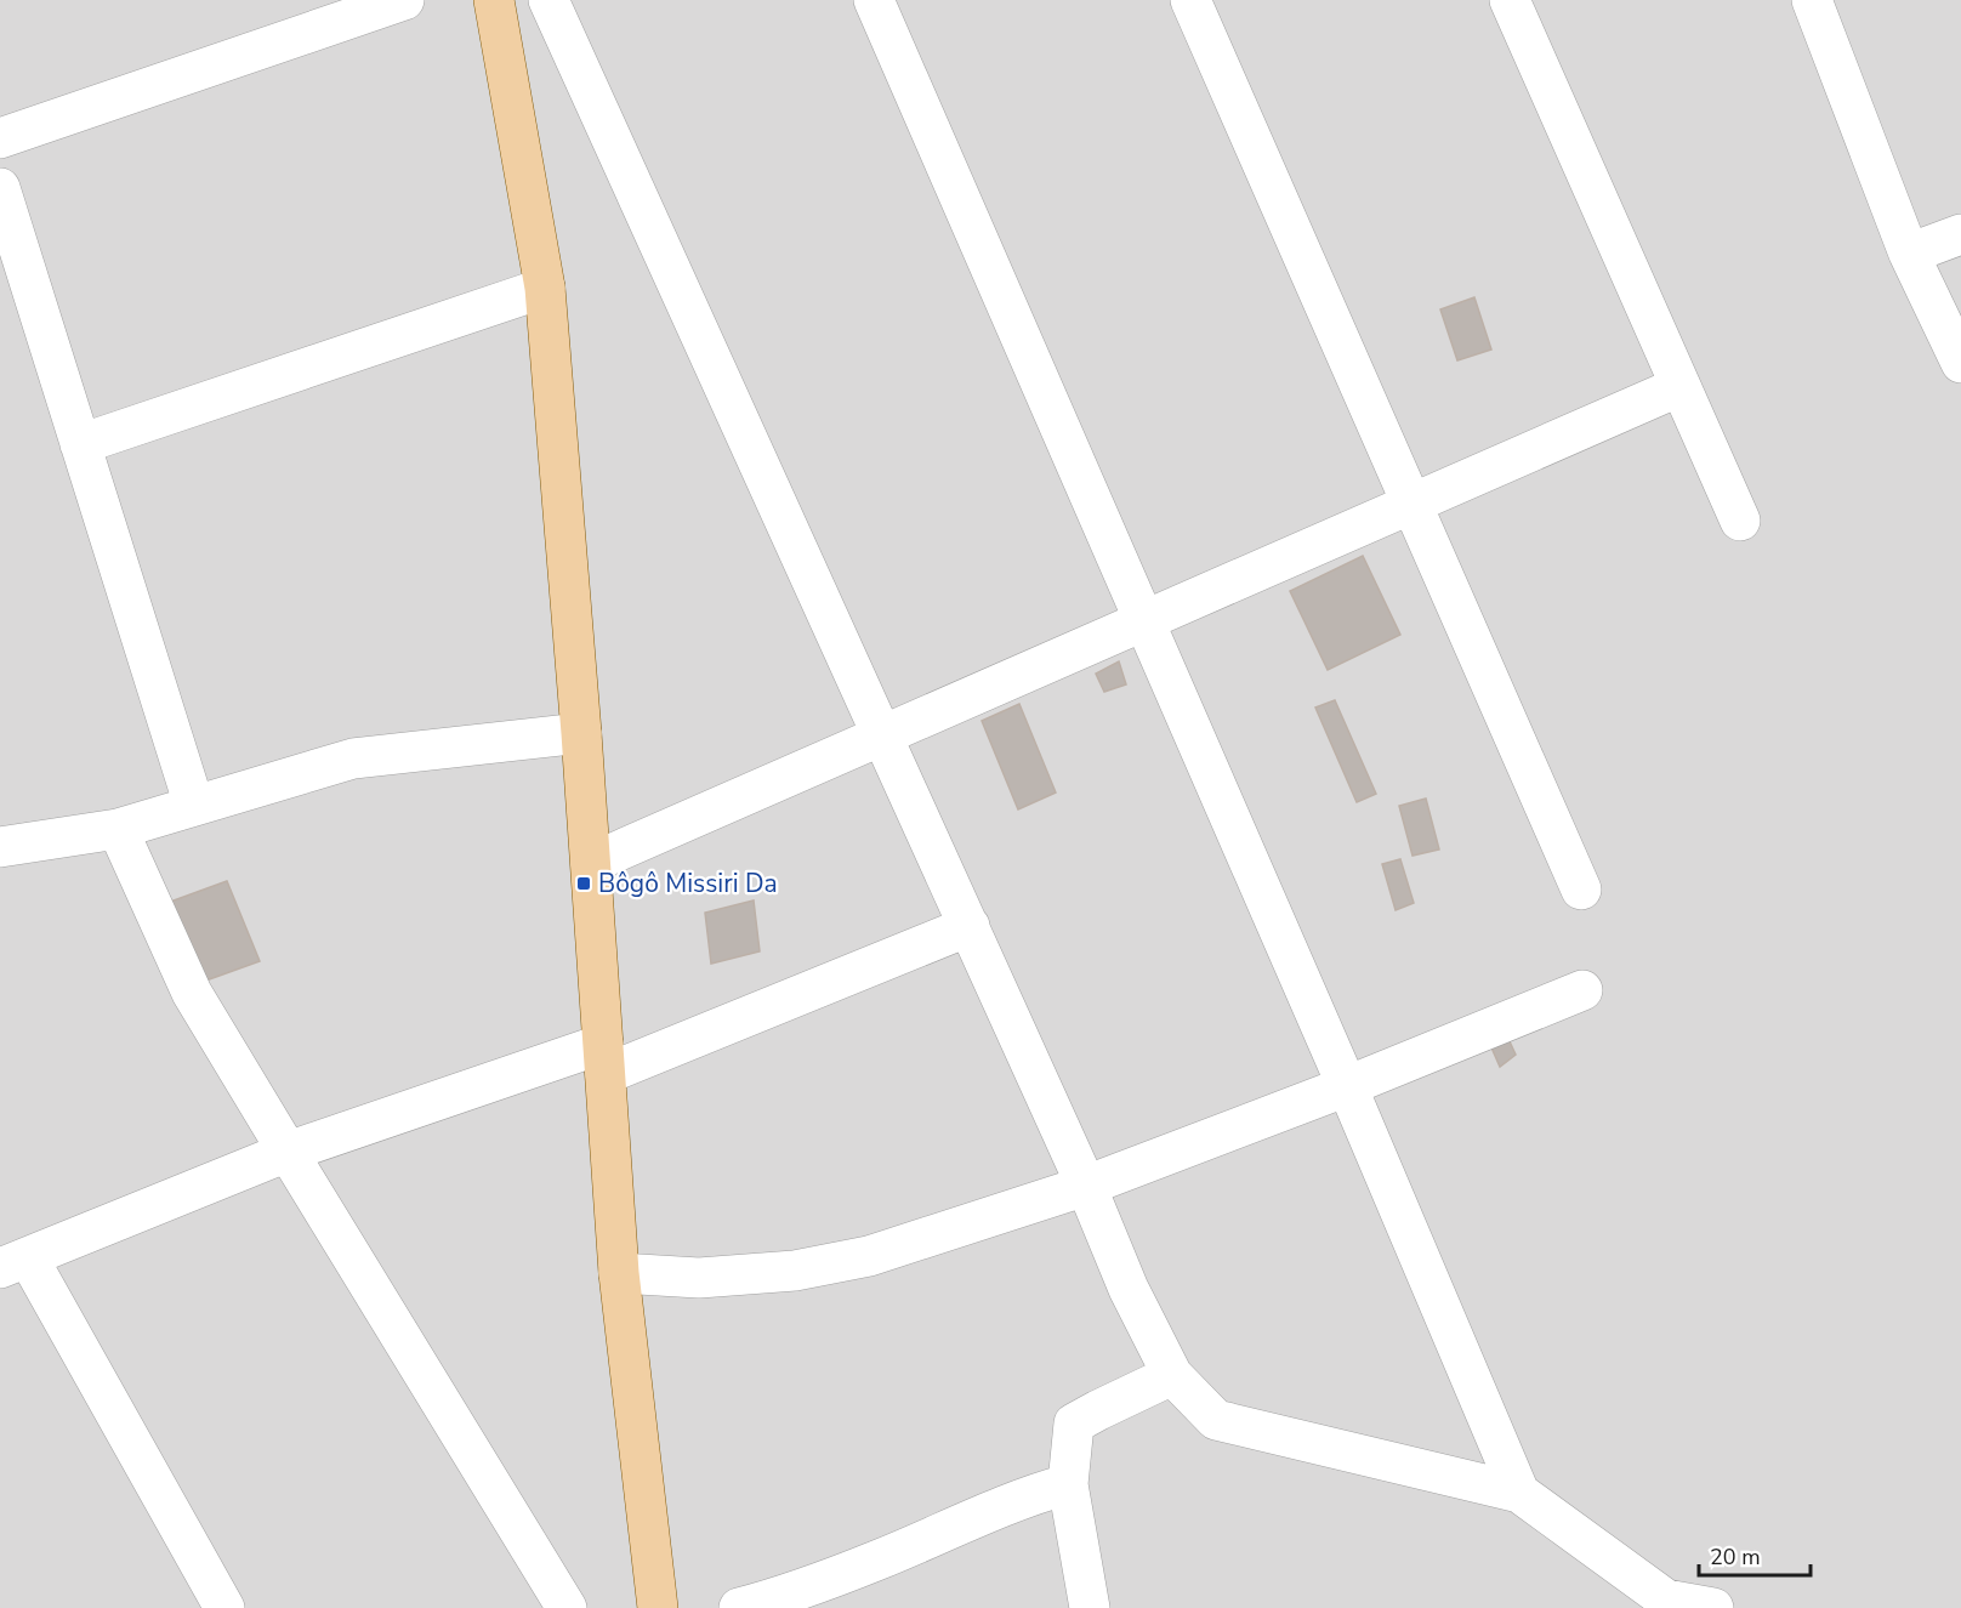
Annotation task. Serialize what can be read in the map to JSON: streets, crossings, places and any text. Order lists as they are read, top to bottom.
{
  "places": {
    "transit": ["Bôgô Missiri Da"]
  },
  "scale_bar": "20 m"
}
